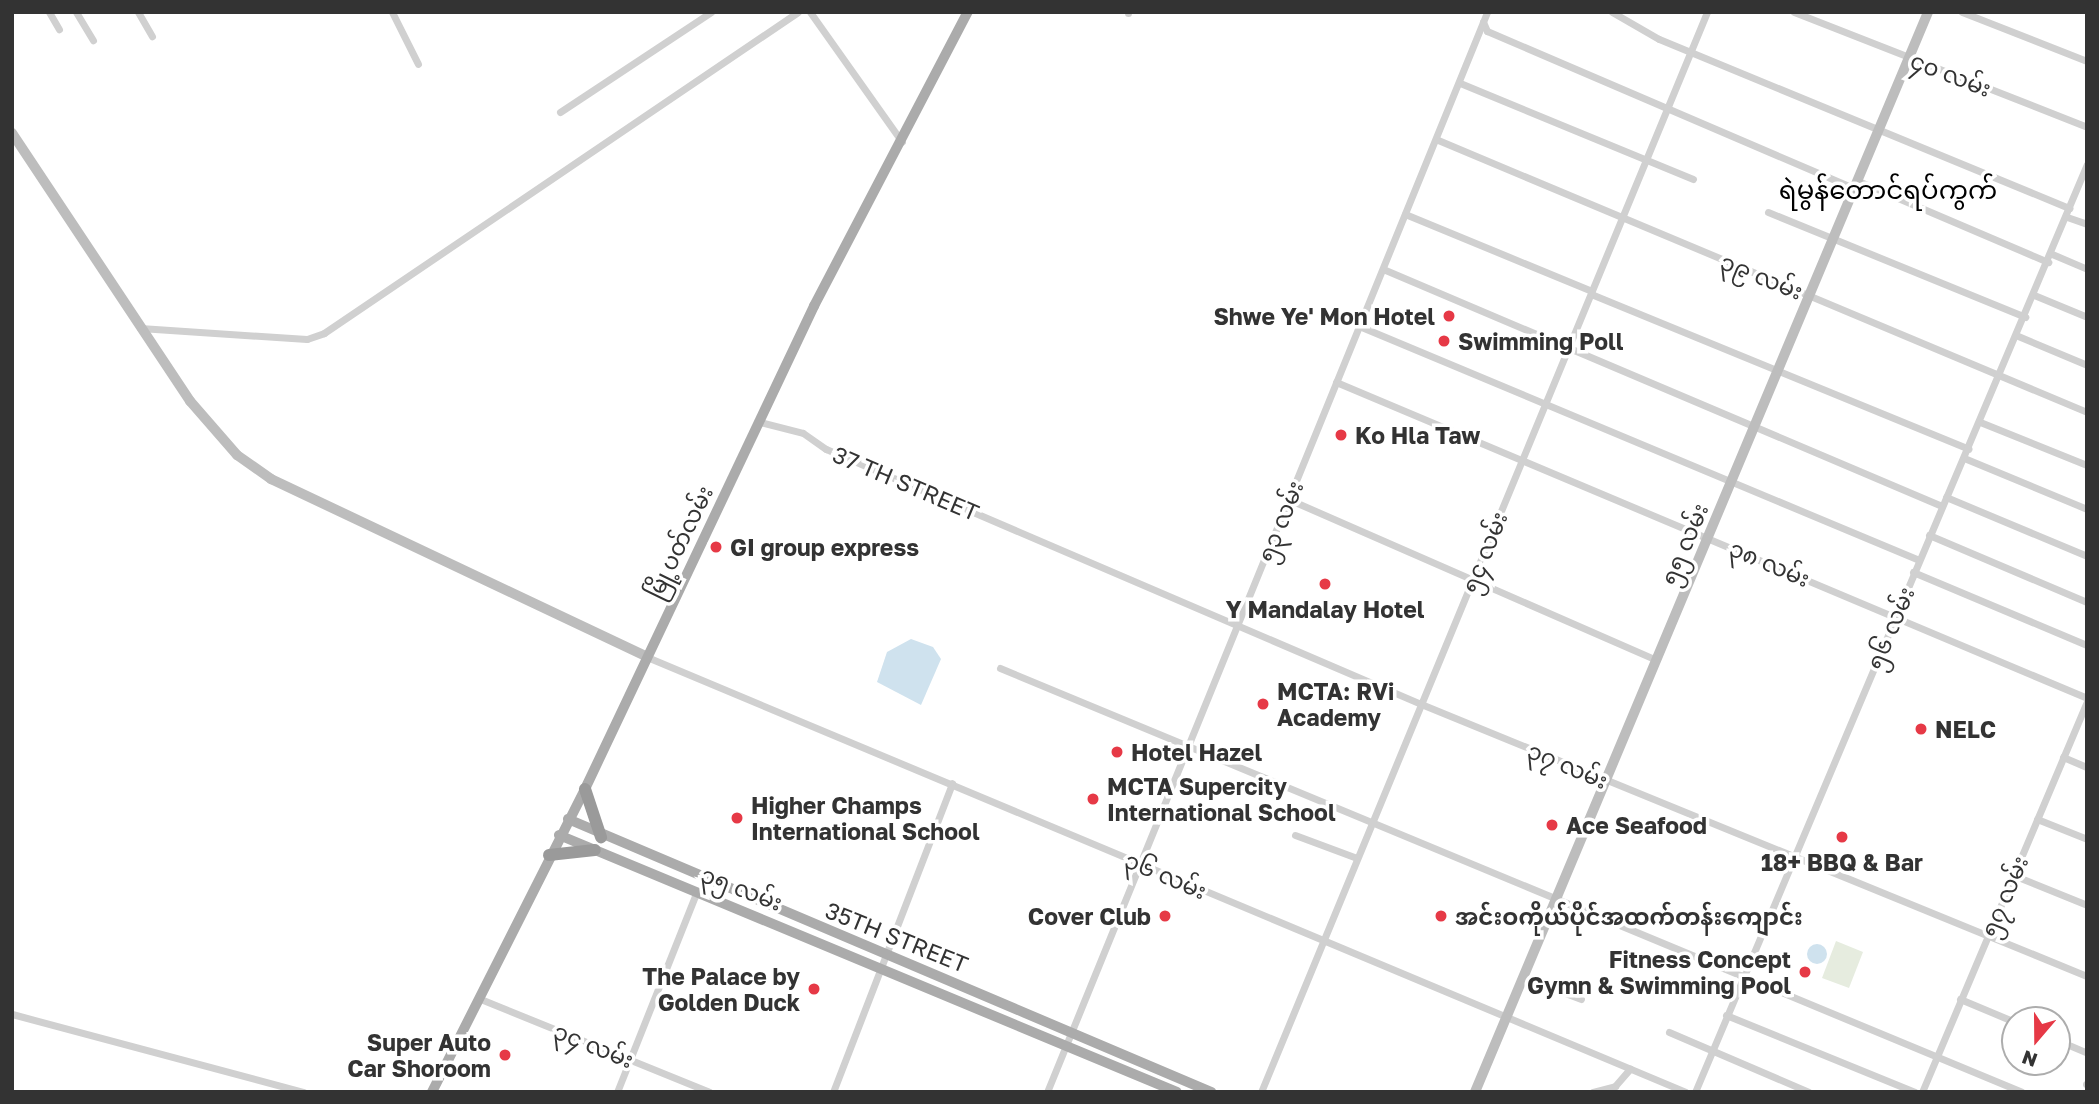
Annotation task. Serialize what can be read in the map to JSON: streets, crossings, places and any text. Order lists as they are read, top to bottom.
{
  "streets": {
    "main road": [
      "မြို့ပတ်လမ်း",
      "၅၅ လမ်း",
      "၃၅ လမ်း",
      "35TH STREET"
    ],
    "street": [
      "၄၀ လမ်း",
      "၃၉ လမ်း",
      "37 TH STREET",
      "၅၃ လမ်း",
      "၅၄ လမ်း",
      "၃၈ လမ်း",
      "၅၆ လမ်း",
      "၃၇ လမ်း",
      "၃၆ လမ်း",
      "၅၇ လမ်း",
      "၃၄ လမ်း"
    ]
  },
  "crossings": [
    ["၄၀ လမ်း", "၅၅ လမ်း"],
    ["၃၉ လမ်း", "၅၃ လမ်း"],
    ["၃၉ လမ်း", "၅၅ လမ်း"],
    ["၃၉ လမ်း", "၅၄ လမ်း"],
    ["၃၉ လမ်း", "၅၆ လမ်း"],
    ["37 TH STREET", "မြို့ပတ်လမ်း"],
    ["37 TH STREET", "၃၇ လမ်း"],
    ["၅၃ လမ်း", "၃၈ လမ်း"],
    ["၅၃ လမ်း", "၃၇ လမ်း"],
    ["၅၃ လမ်း", "၃၆ လမ်း"],
    ["၅၃ လမ်း", "၃၅ လမ်း"],
    ["၅၃ လမ်း", "35TH STREET"],
    ["မြို့ပတ်လမ်း", "၃၆ လမ်း"],
    ["မြို့ပတ်လမ်း", "၃၅ လမ်း"],
    ["မြို့ပတ်လမ်း", "35TH STREET"],
    ["မြို့ပတ်လမ်း", "၃၄ လမ်း"],
    ["၅၅ လမ်း", "၃၈ လမ်း"],
    ["၅၅ လမ်း", "၃၇ လမ်း"],
    ["၅၅ လမ်း", "၃၆ လမ်း"],
    ["၅၄ လမ်း", "၃၈ လမ်း"],
    ["၅၄ လမ်း", "၃၇ လမ်း"],
    ["၅၄ လမ်း", "၃၆ လမ်း"],
    ["၃၈ လမ်း", "၅၆ လမ်း"],
    ["၃၈ လမ်း", "၅၇ လမ်း"],
    ["၅၆ လမ်း", "၃၇ လမ်း"],
    ["၃၇ လမ်း", "၅၇ လမ်း"],
    ["၃၅ လမ်း", "35TH STREET"]
  ],
  "districts": ["ရဲမွန်တောင်ရပ်ကွက်"],
  "places": [
    "Shwe Ye' Mon Hotel",
    "Swimming Poll",
    "Ko Hla Taw",
    "GI group express",
    "Y Mandalay Hotel",
    "MCTA: RVi Academy",
    "NELC",
    "Hotel Hazel",
    "MCTA Supercity International School",
    "Higher Champs International School",
    "Ace Seafood",
    "18+ BBQ & Bar",
    "Cover Club",
    "အင်းဝကိုယ်ပိုင်အထက်တန်းကျောင်း",
    "Fitness Concept Gymn & Swimming Pool",
    "The Palace by Golden Duck",
    "Super Auto Car Shoroom"
  ],
  "north": "bottom"
}
